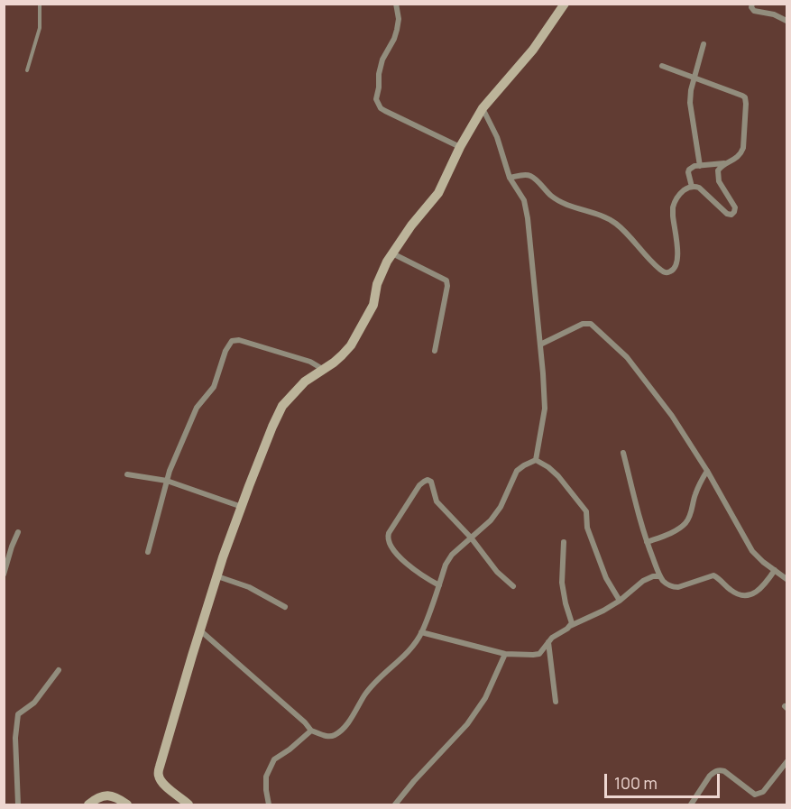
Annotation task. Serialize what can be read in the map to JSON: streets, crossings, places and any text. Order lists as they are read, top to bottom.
{
  "scale_bar": "100 m"
}
